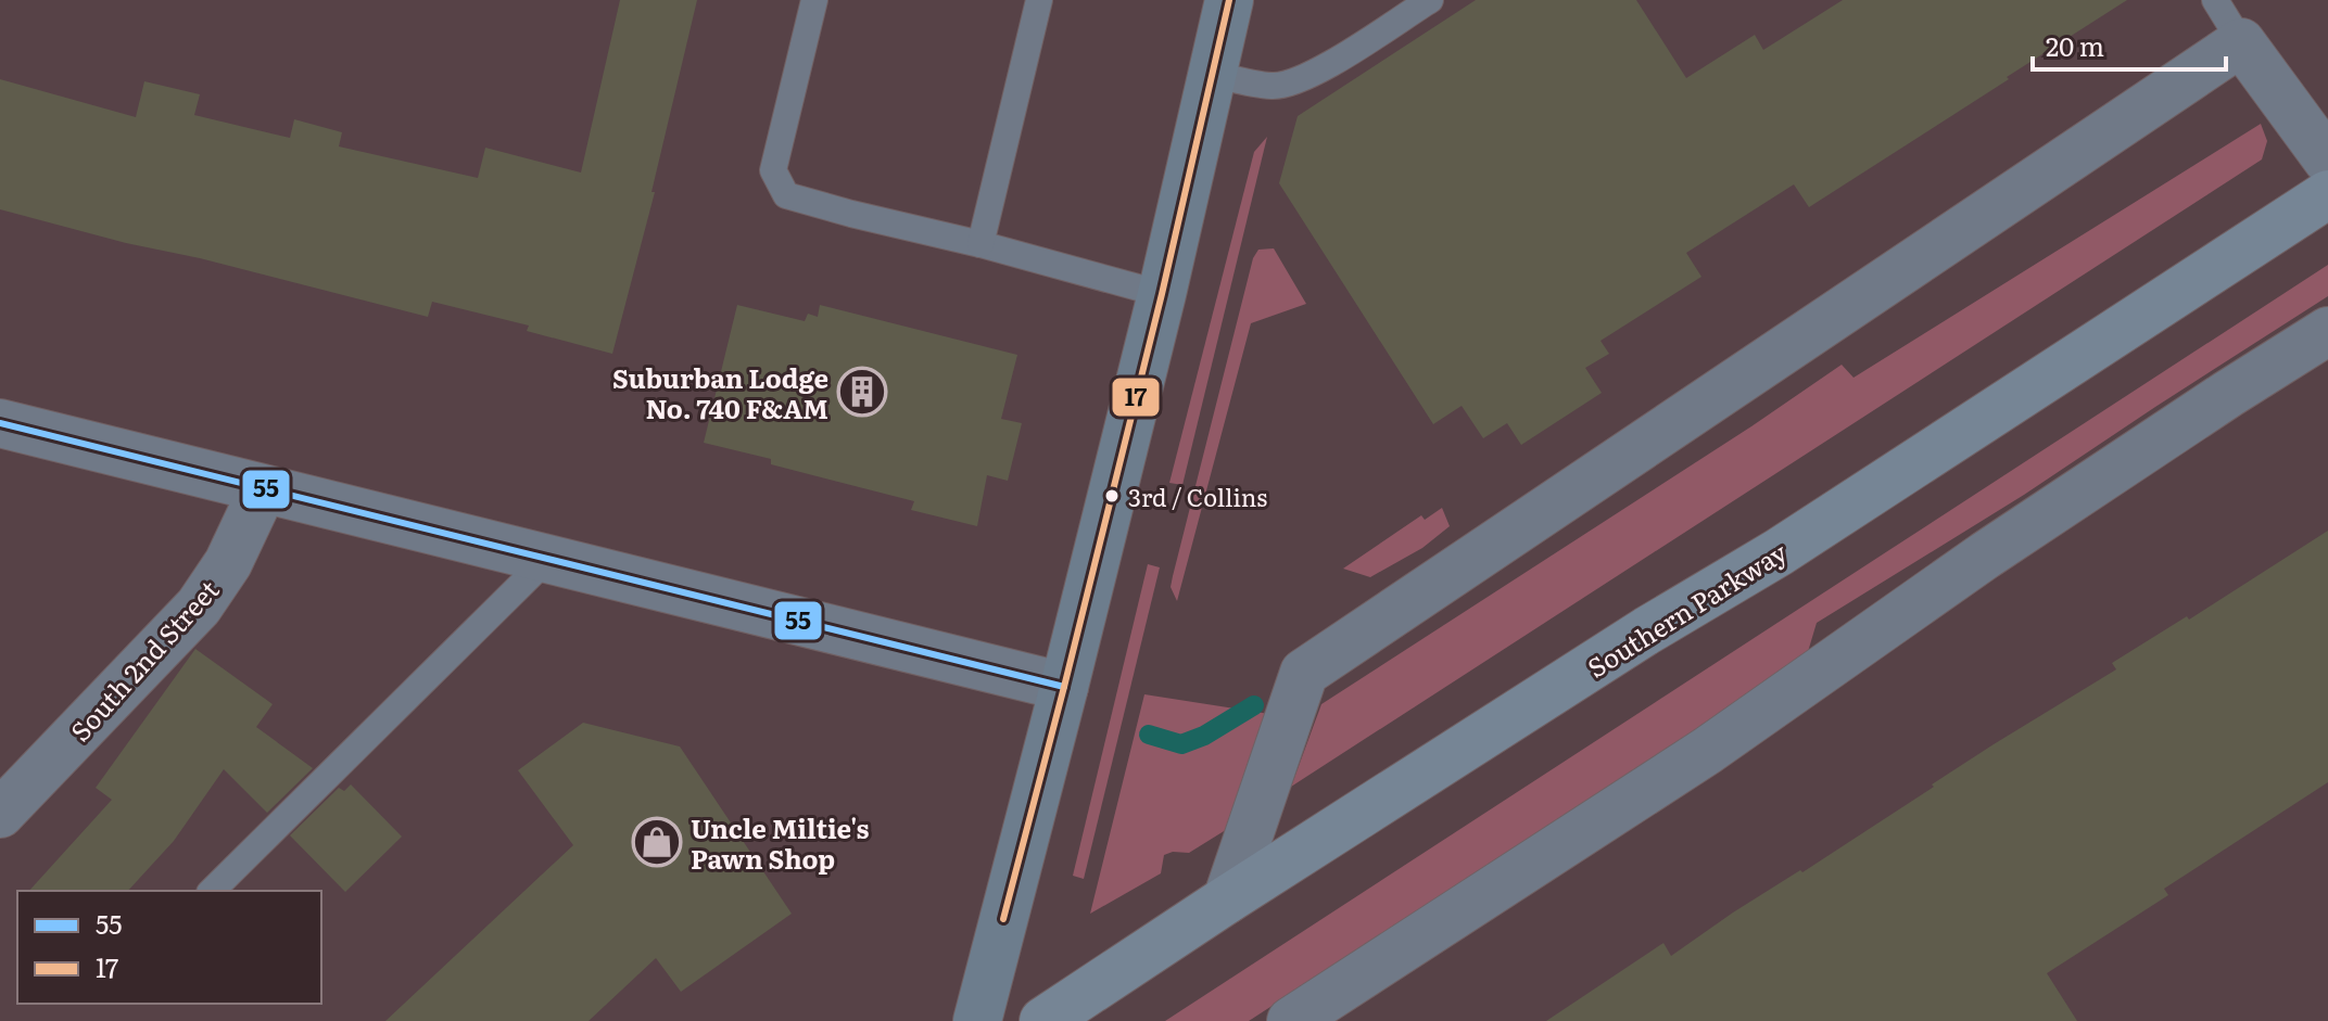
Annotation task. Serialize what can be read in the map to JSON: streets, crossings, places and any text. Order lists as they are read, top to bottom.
{
  "streets": {
    "main road": ["Southern Parkway"],
    "street": ["South 2nd Street"]
  },
  "places": {
    "building": ["Suburban Lodge No. 740 F&AM"],
    "other": ["3rd / Collins"],
    "shop": ["Uncle Miltie's Pawn Shop"]
  },
  "lines": ["transit line 17", "transit line 55"],
  "legend": ["55", "17"],
  "scale_bar": "20 m"
}
